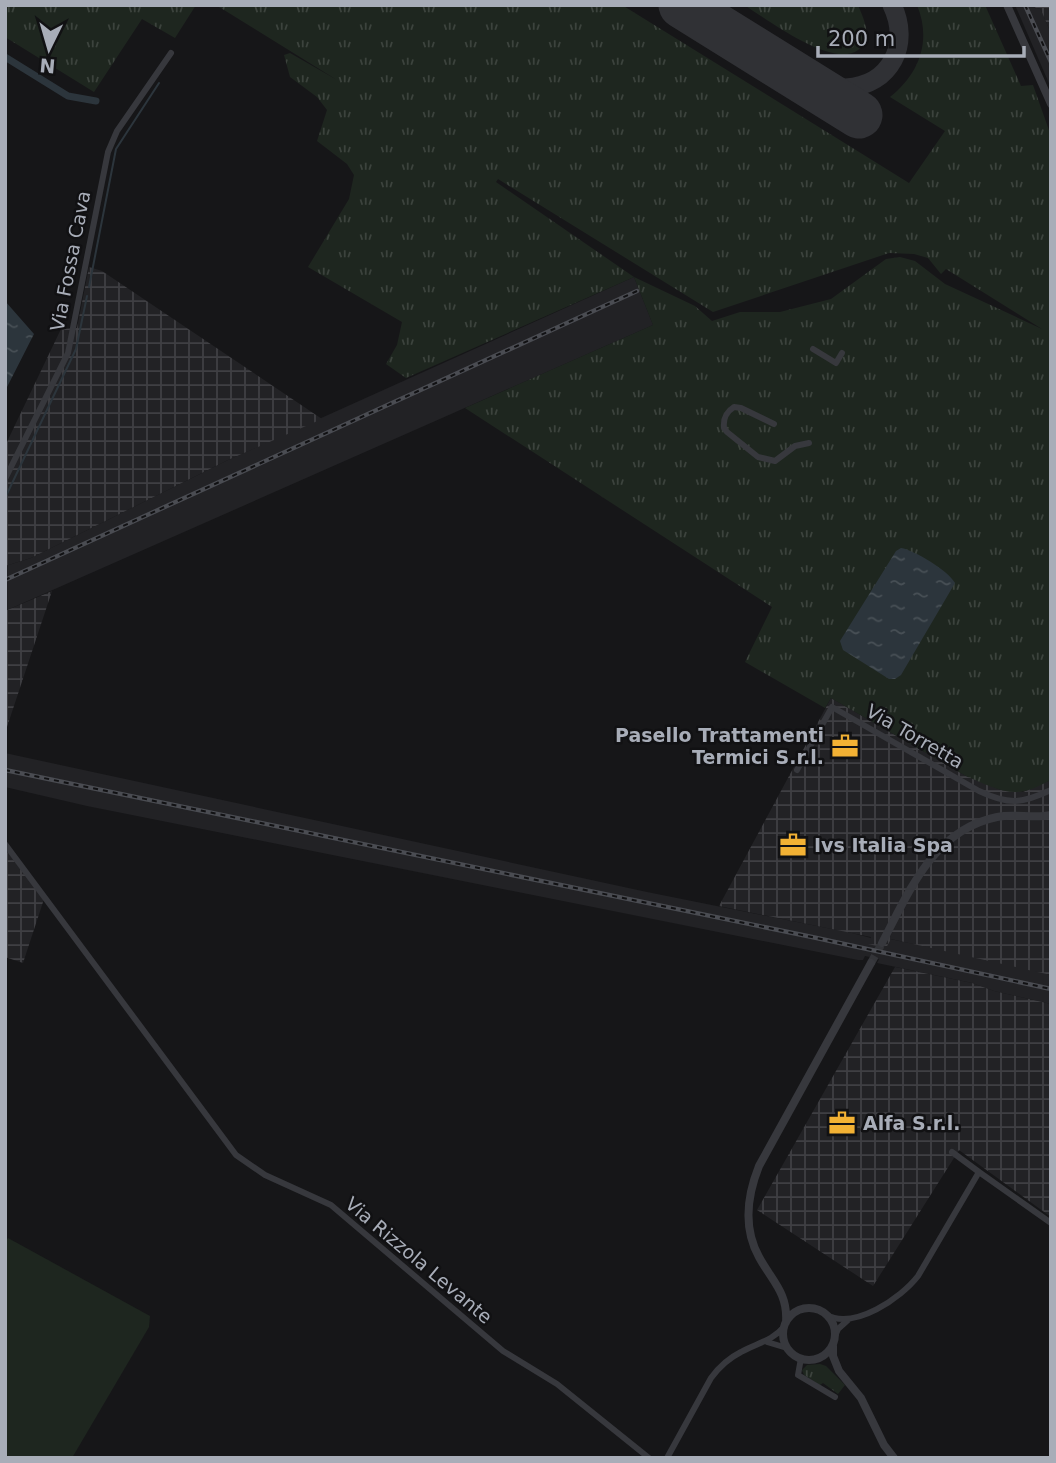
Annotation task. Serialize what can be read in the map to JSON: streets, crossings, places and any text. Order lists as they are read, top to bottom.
{
  "streets": {
    "street": ["Via Fossa Cava", "Via Torretta", "Via Rizzola Levante"]
  },
  "places": {
    "office": ["Pasello Trattamenti Termici S.r.l.", "Ivs Italia Spa", "Alfa S.r.l."]
  },
  "scale_bar": "200 m",
  "north": "bottom"
}
